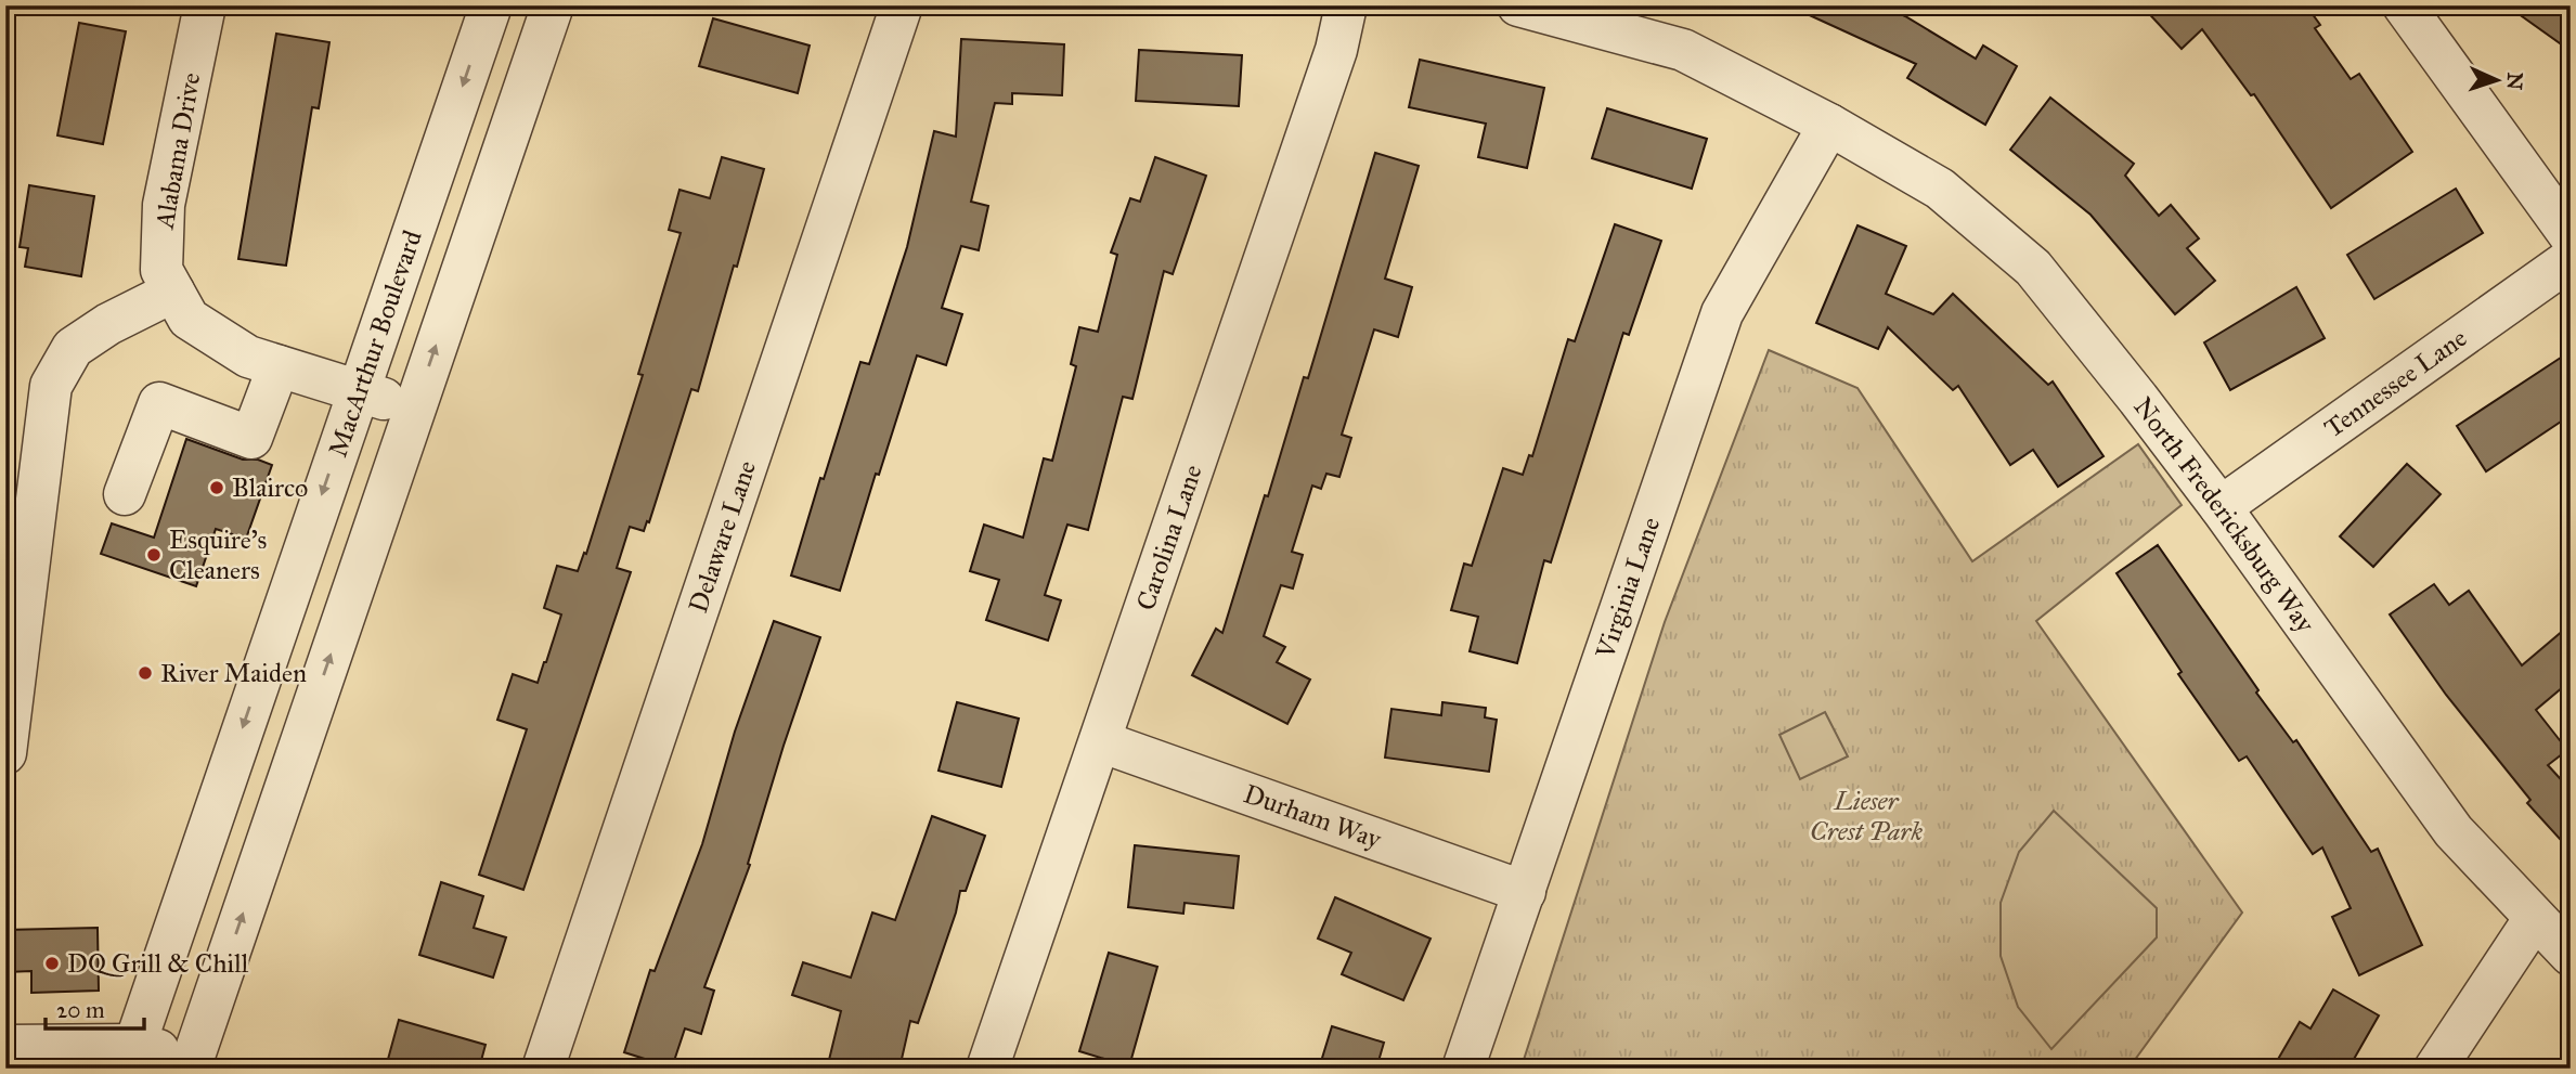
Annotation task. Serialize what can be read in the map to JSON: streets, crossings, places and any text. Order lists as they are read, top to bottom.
{
  "streets": {
    "street": [
      "Alabama Drive",
      "MacArthur Boulevard",
      "Tennessee Lane",
      "North Fredericksburg Way",
      "Delaware Lane",
      "Carolina Lane",
      "Virginia Lane",
      "Durham Way"
    ]
  },
  "crossings": [
    ["Alabama Drive", "MacArthur Boulevard"],
    ["Tennessee Lane", "North Fredericksburg Way"],
    ["North Fredericksburg Way", "Virginia Lane"],
    ["Carolina Lane", "Durham Way"],
    ["Virginia Lane", "Durham Way"]
  ],
  "parks": ["Lieser Crest Park"],
  "places": [
    "Blairco",
    "Esquire's Cleaners",
    "River Maiden",
    "DQ Grill & Chill"
  ],
  "scale_bar": "20 m",
  "north": "right"
}
